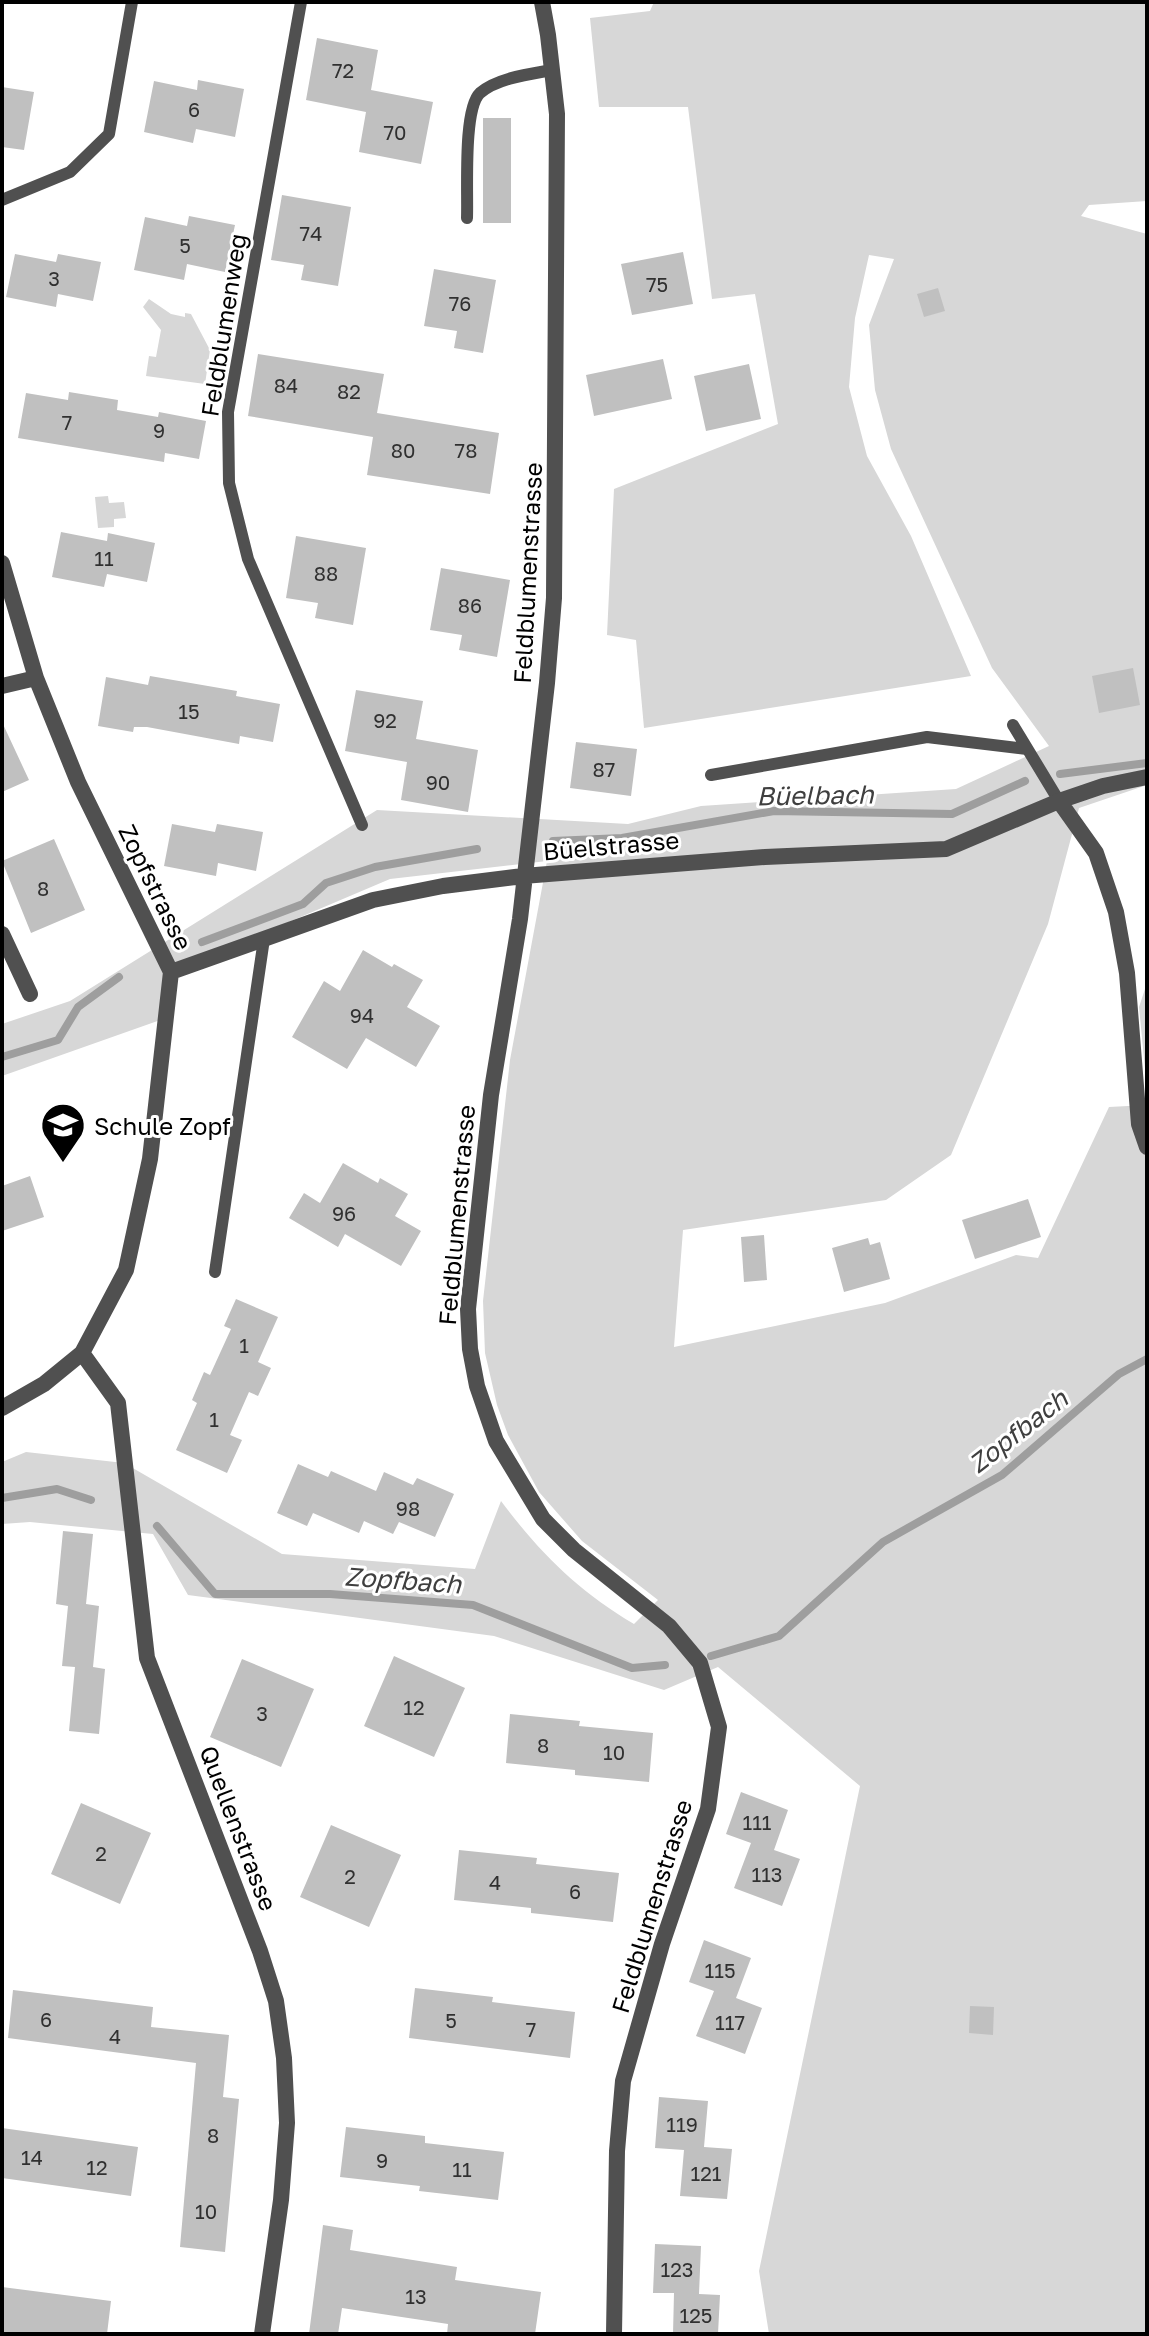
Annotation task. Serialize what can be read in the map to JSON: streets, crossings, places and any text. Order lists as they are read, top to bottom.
{
  "streets": {
    "street": [
      "Feldblumenstrasse",
      "Büelstrasse",
      "Zopfstrasse",
      "Quellenstrasse"
    ],
    "lane": ["Feldblumenweg"]
  },
  "crossings": [
    ["Feldblumenstrasse", "Büelstrasse"],
    ["Büelstrasse", "Zopfstrasse"],
    ["Zopfstrasse", "Quellenstrasse"]
  ],
  "water": ["Büelbach", "Zopfbach"],
  "places": {
    "school or university": ["Schule Zopf"]
  },
  "house_numbers": [
    "72",
    "6",
    "70",
    "74",
    "5",
    "3",
    "75",
    "76",
    "84",
    "82",
    "7",
    "9",
    "80",
    "78",
    "11",
    "88",
    "86",
    "15",
    "92",
    "87",
    "90",
    "8",
    "94",
    "96",
    "1",
    "1",
    "98",
    "12",
    "3",
    "8",
    "10",
    "111",
    "2",
    "113",
    "2",
    "4",
    "6",
    "115",
    "6",
    "5",
    "117",
    "7",
    "4",
    "119",
    "8",
    "14",
    "9",
    "12",
    "11",
    "121",
    "10",
    "123",
    "13",
    "125"
  ]
}
